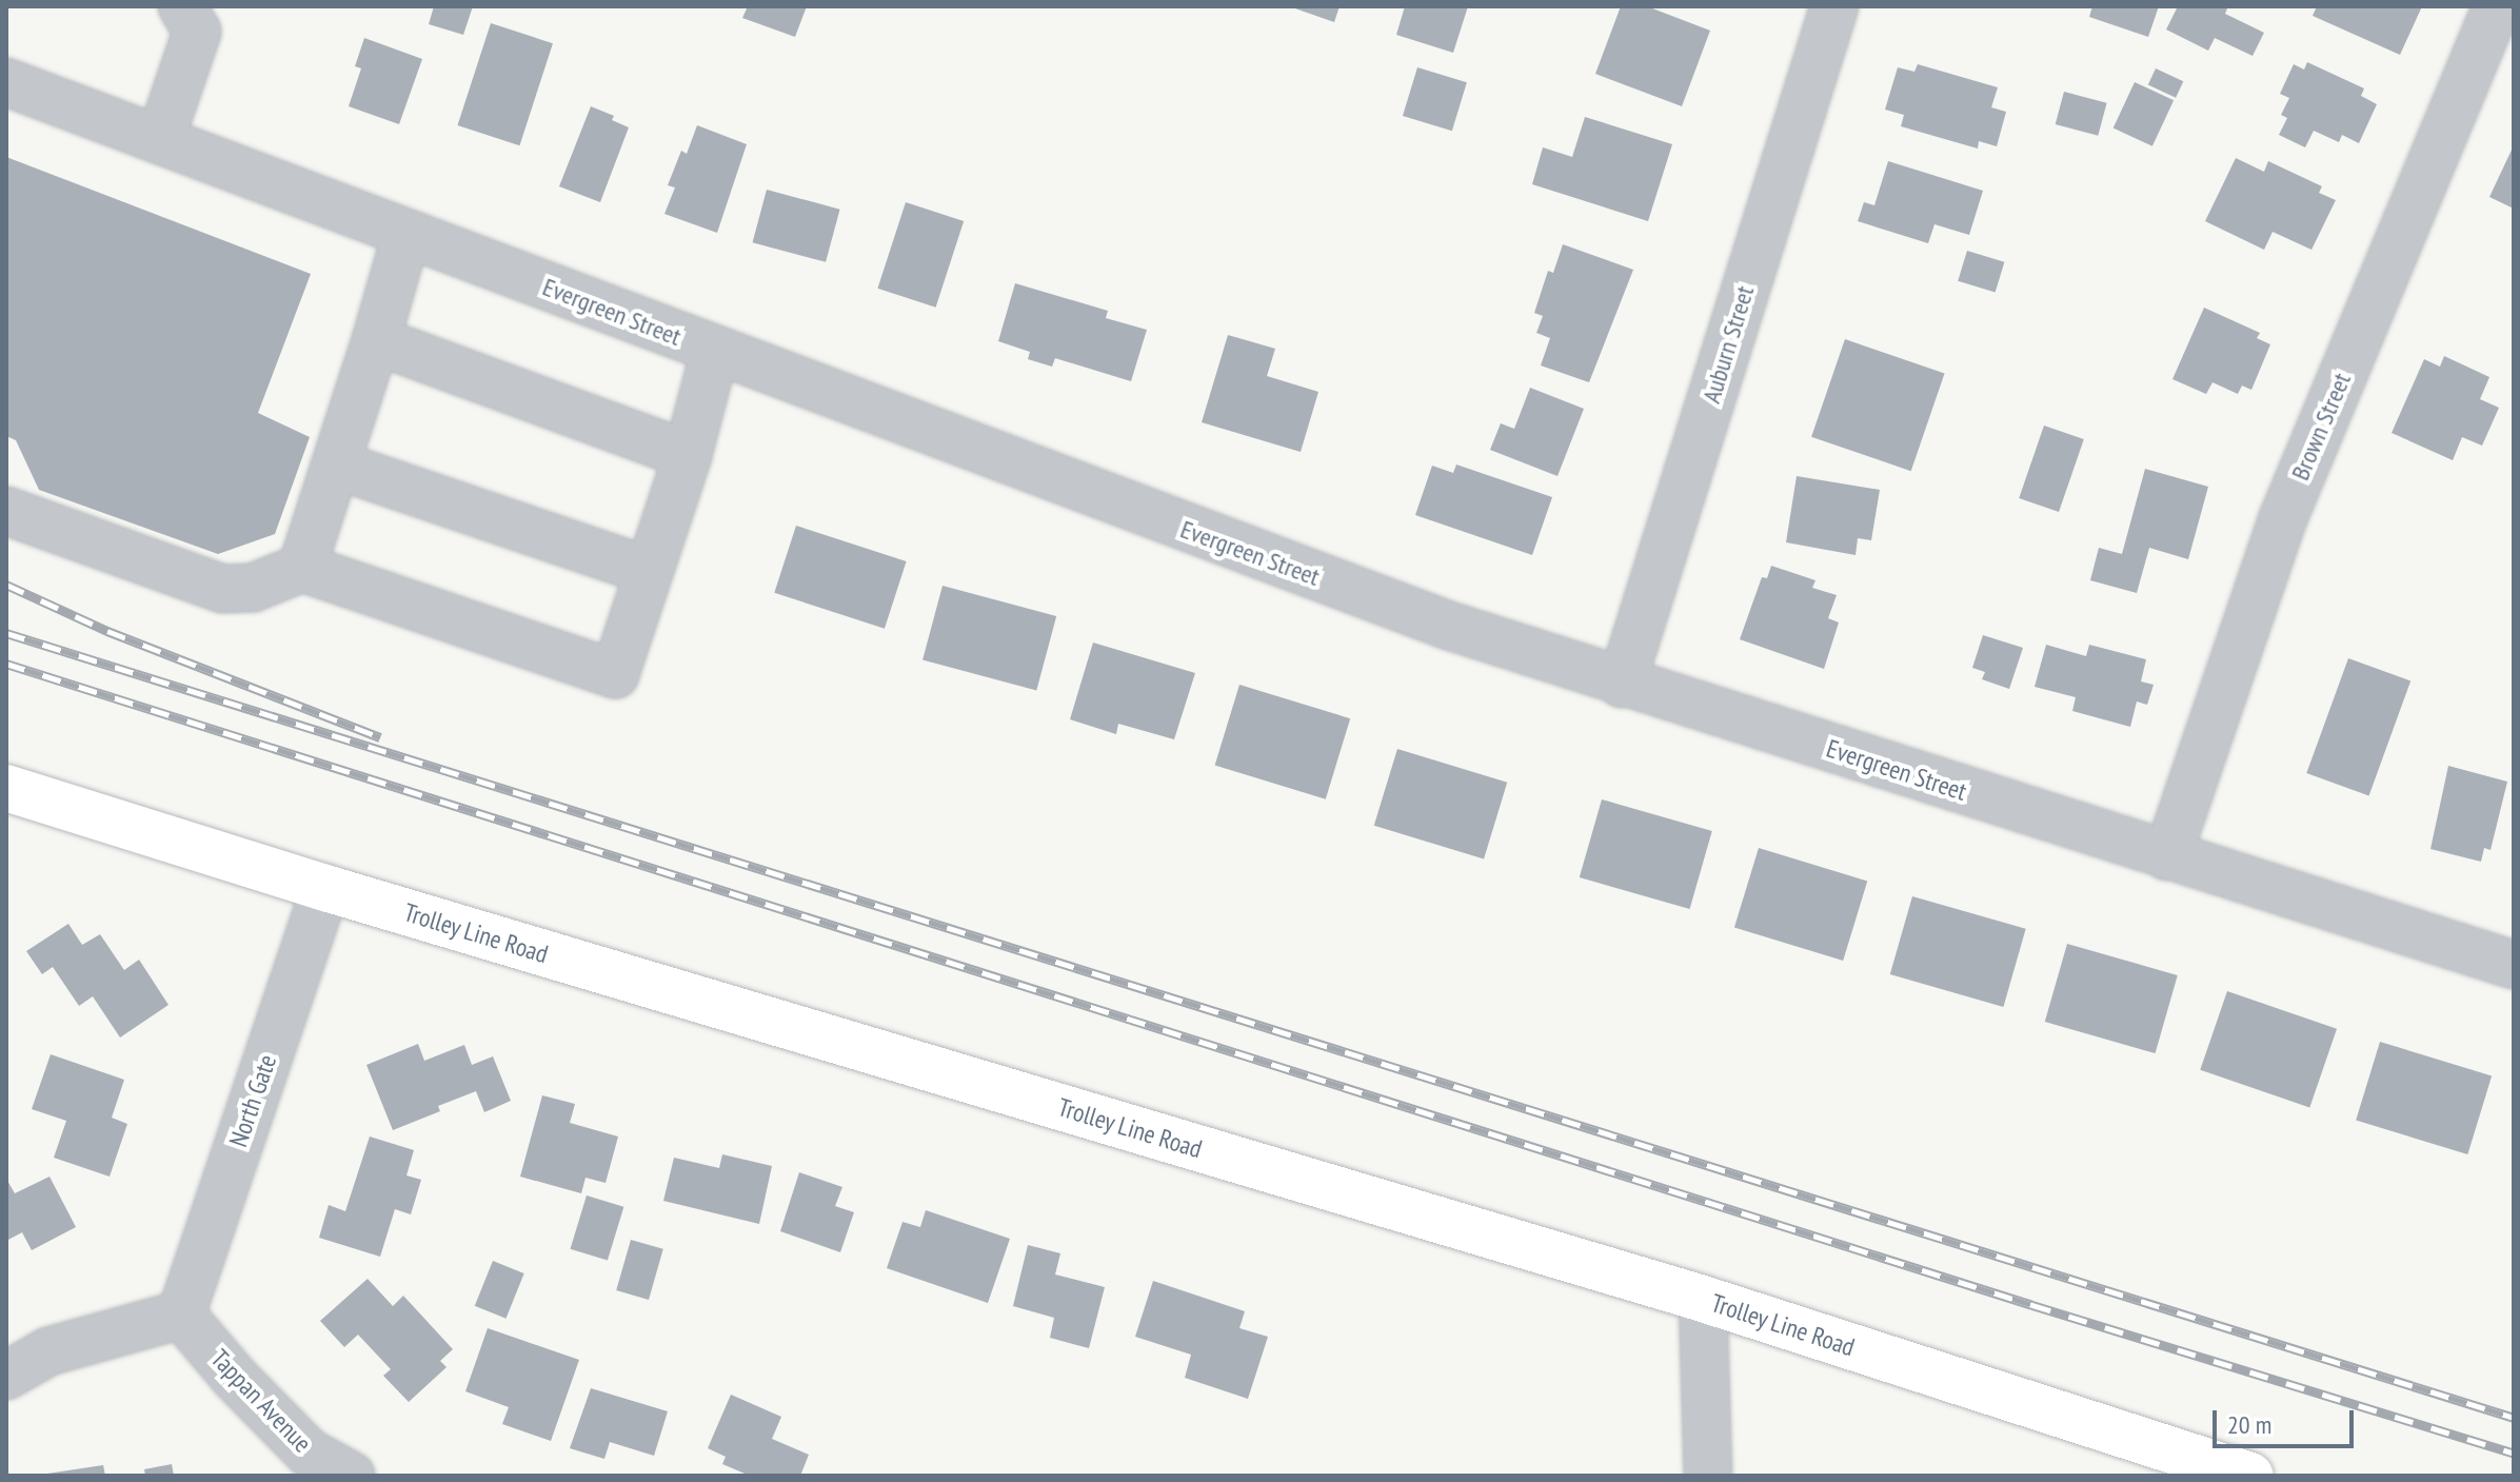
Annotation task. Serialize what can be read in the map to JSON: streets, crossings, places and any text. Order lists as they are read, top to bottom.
{
  "streets": {
    "main road": ["Trolley Line Road"],
    "street": [
      "Evergreen Street",
      "Auburn Street",
      "Brown Street",
      "North Gate",
      "Tappan Avenue"
    ]
  },
  "crossings": [
    ["Evergreen Street", "Auburn Street"],
    ["Evergreen Street", "Brown Street"],
    ["Trolley Line Road", "North Gate"],
    ["North Gate", "Tappan Avenue"]
  ],
  "scale_bar": "20 m"
}
